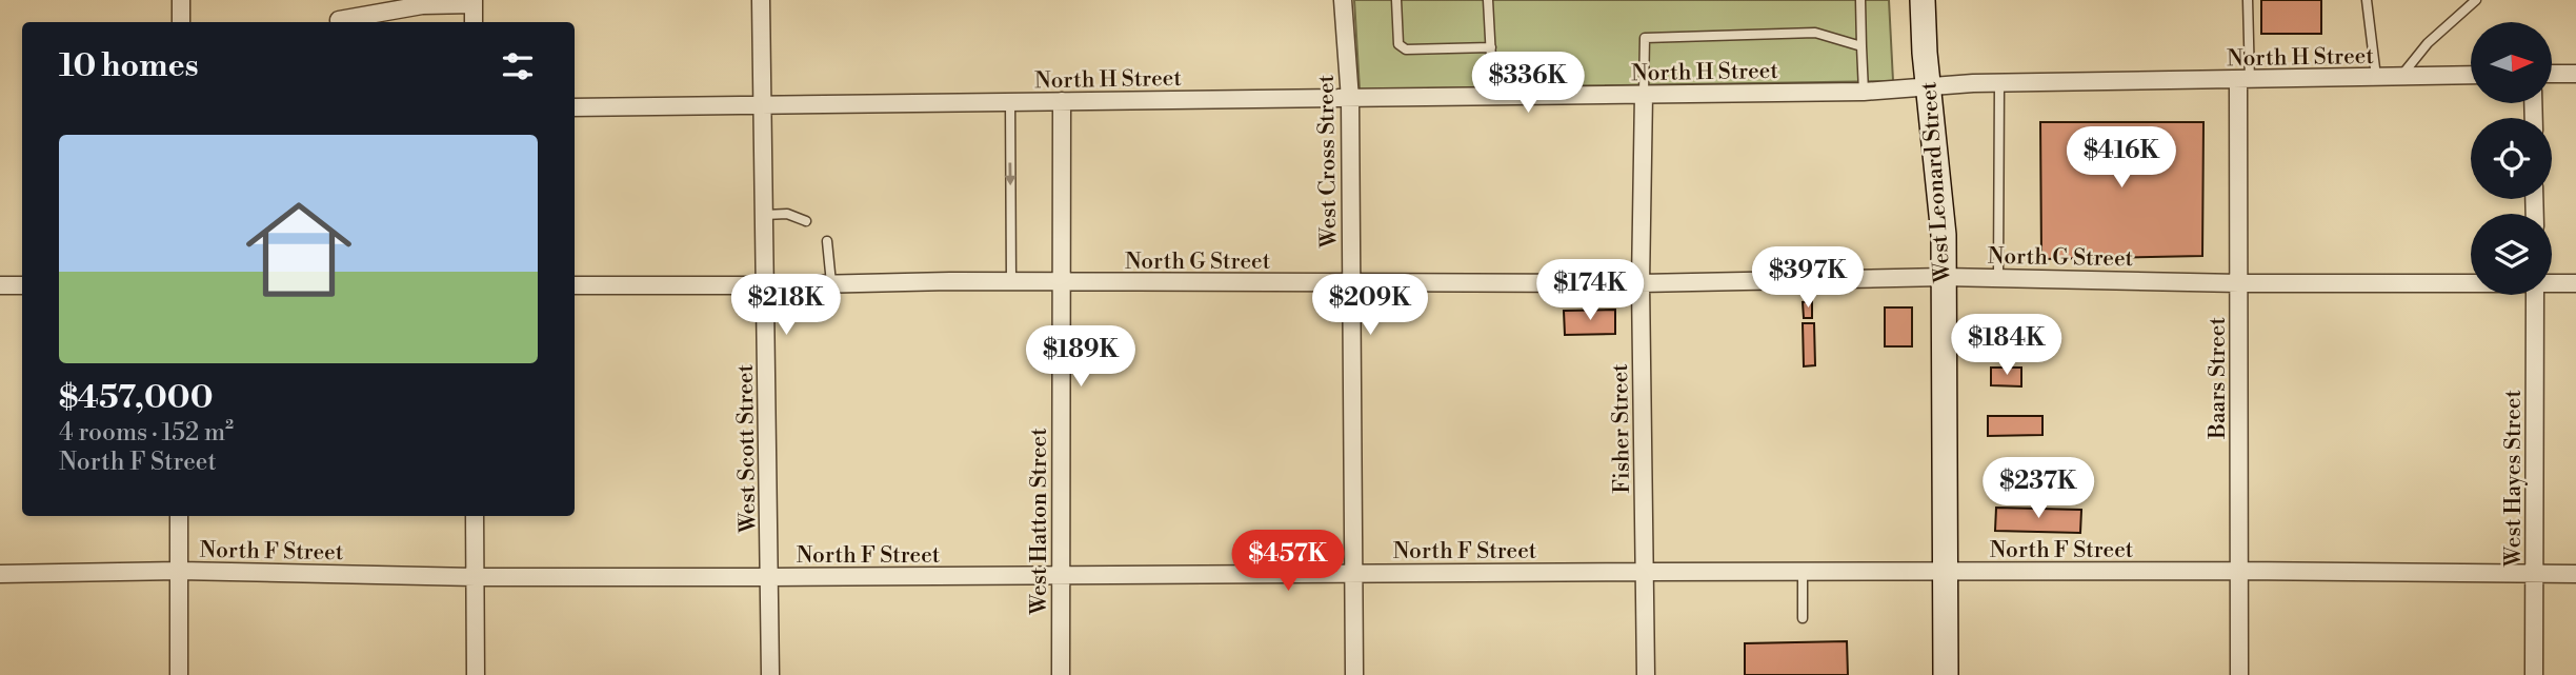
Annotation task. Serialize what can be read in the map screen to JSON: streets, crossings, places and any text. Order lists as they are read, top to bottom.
{
  "streets": {
    "street": [
      "North H Street",
      "West Cross Street",
      "West Leonard Street",
      "North G Street",
      "Baars Street",
      "Fisher Street",
      "West Scott Street",
      "West Hayes Street",
      "West Hatton Street",
      "North F Street"
    ]
  },
  "crossings": [
    ["North H Street", "West Cross Street"],
    ["North H Street", "West Leonard Street"],
    ["North H Street", "Baars Street"],
    ["North H Street", "Fisher Street"],
    ["North H Street", "West Scott Street"],
    ["North H Street", "West Hatton Street"],
    ["West Cross Street", "North G Street"],
    ["West Cross Street", "North F Street"],
    ["West Leonard Street", "North G Street"],
    ["West Leonard Street", "North F Street"],
    ["North G Street", "Baars Street"],
    ["North G Street", "Fisher Street"],
    ["North G Street", "West Scott Street"],
    ["North G Street", "West Hatton Street"],
    ["Baars Street", "North F Street"],
    ["Fisher Street", "North F Street"],
    ["West Scott Street", "North F Street"],
    ["West Hayes Street", "North F Street"],
    ["West Hatton Street", "North F Street"]
  ],
  "north": "right",
  "page": {
    "heading": "10 homes",
    "price": [
      "$336K",
      "$416K",
      "$397K",
      "$174K",
      "$218K",
      "$209K",
      "$184K",
      "$189K",
      "$237K",
      "$457K"
    ],
    "list": [
      {
        "name": "$457,000",
        "note": "4 rooms · 152 m² · North F Street"
      }
    ]
  }
}
